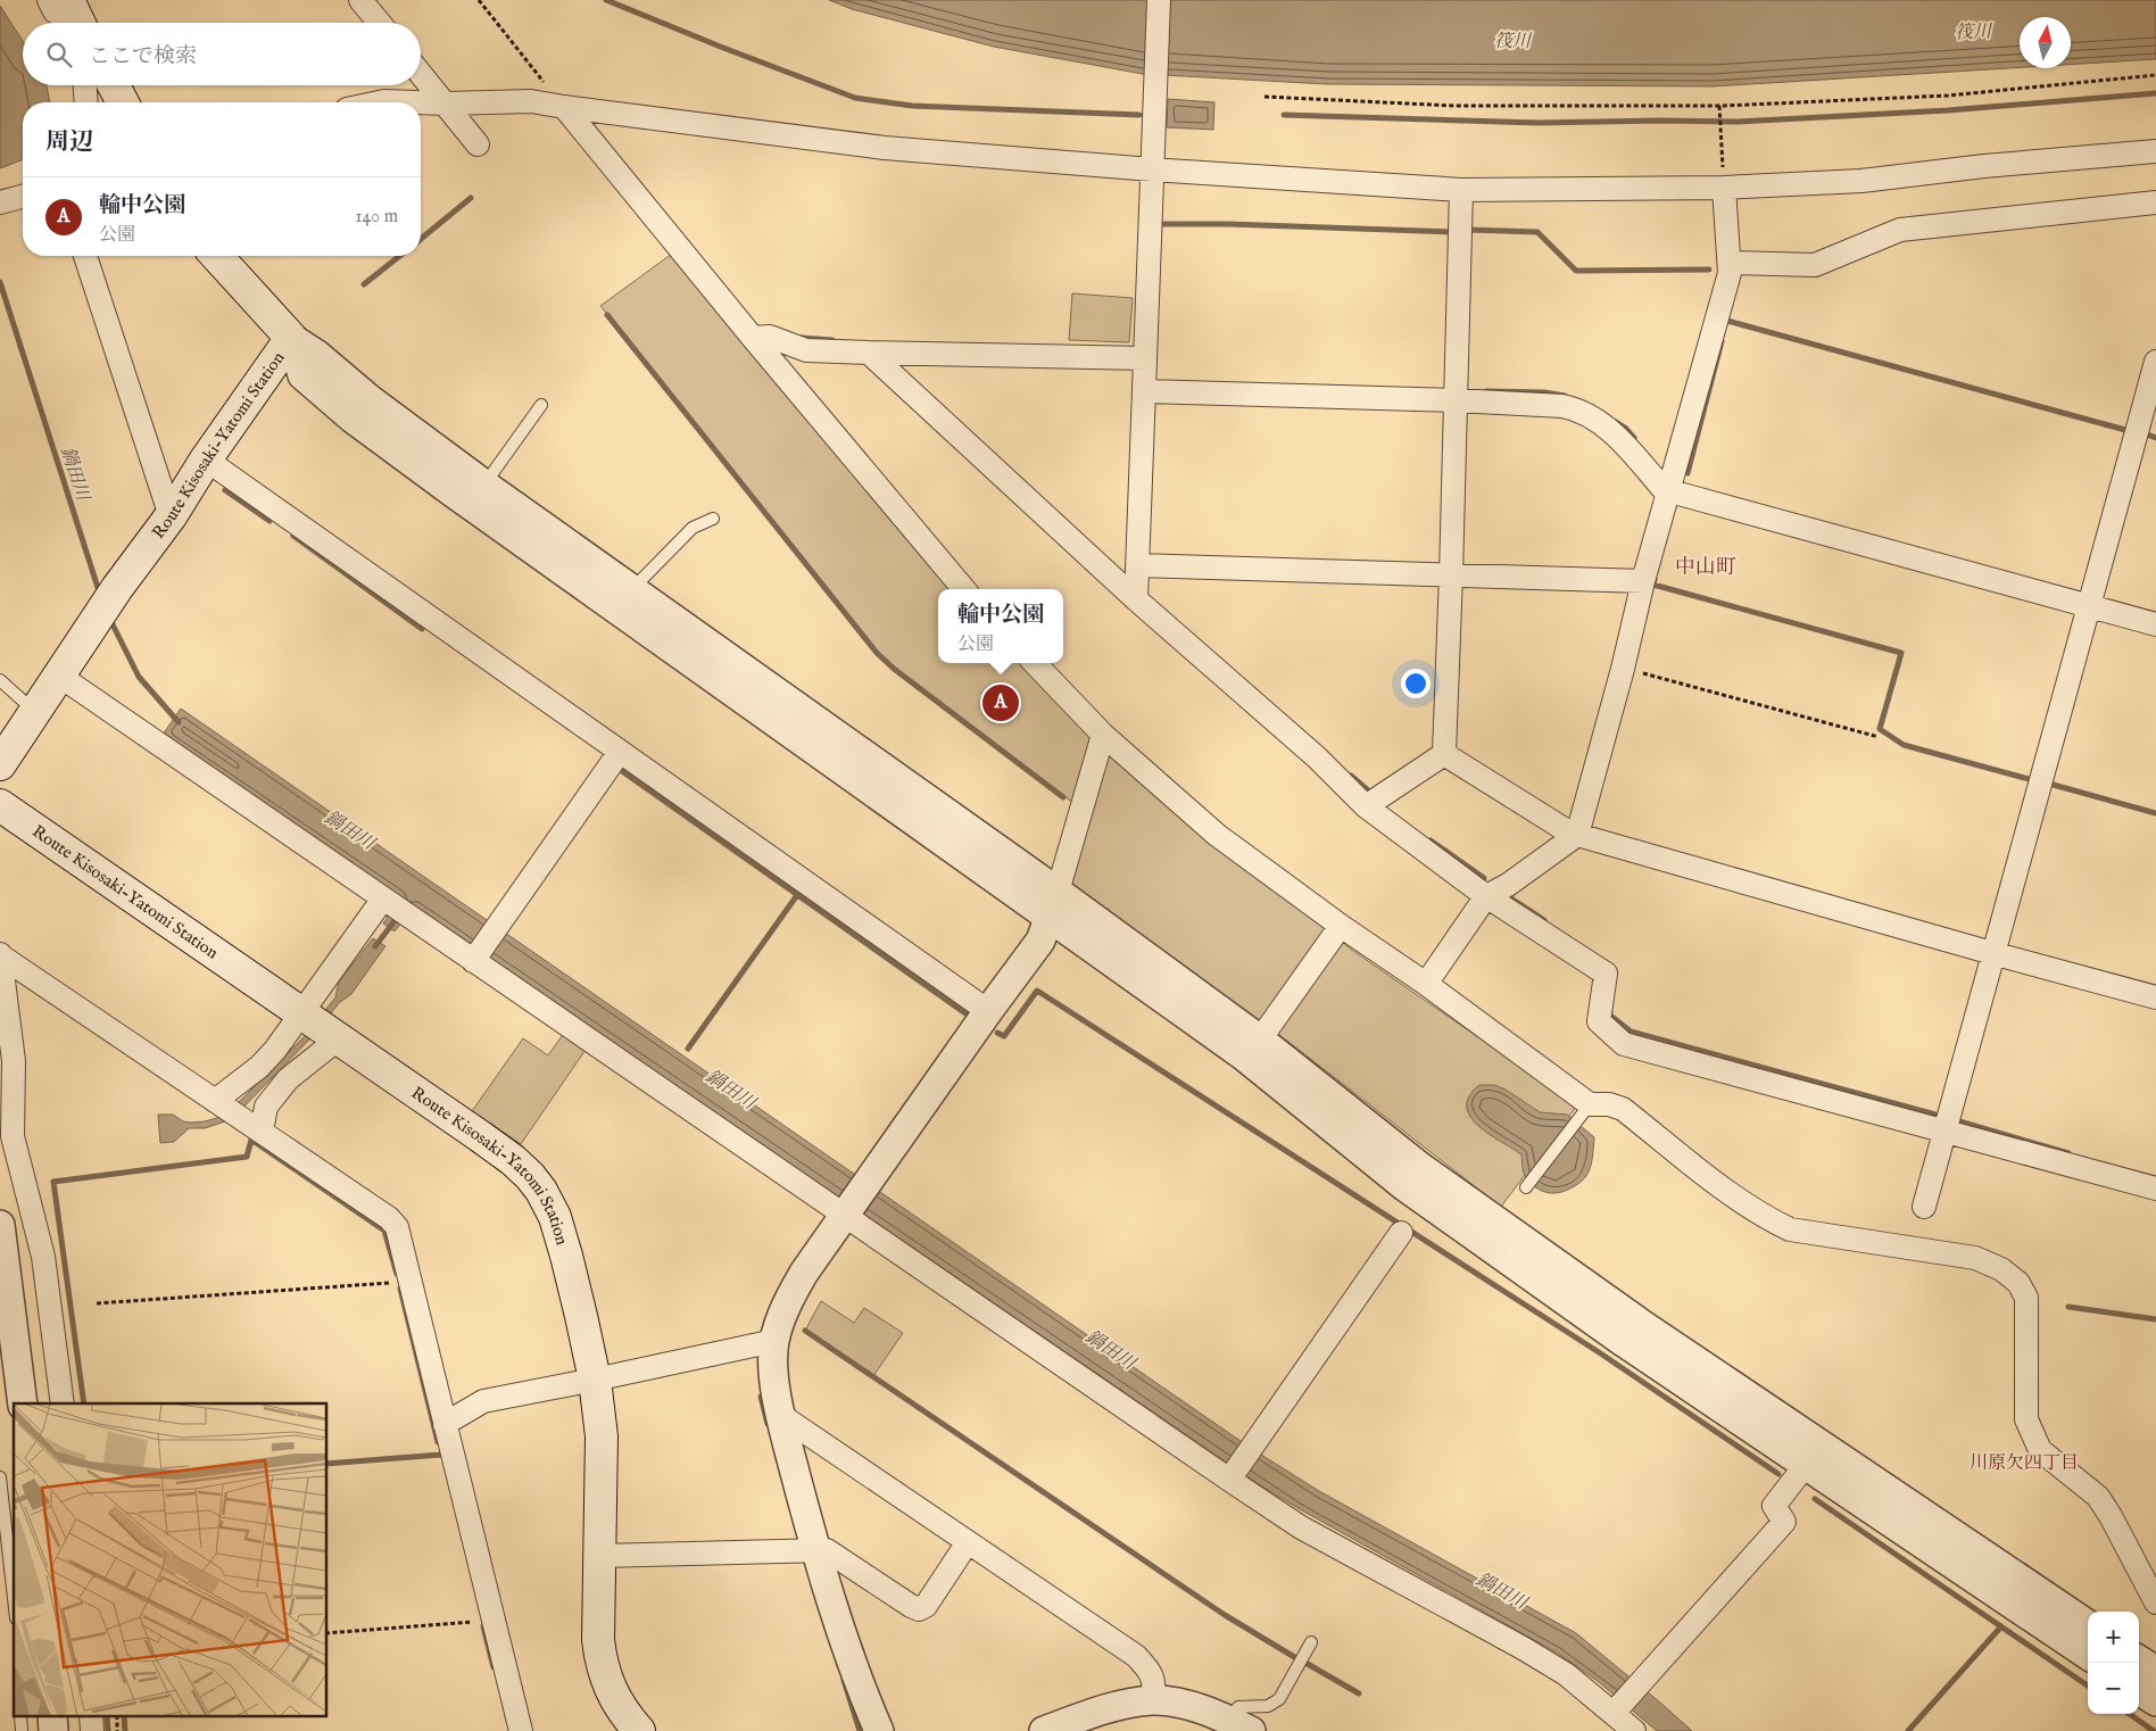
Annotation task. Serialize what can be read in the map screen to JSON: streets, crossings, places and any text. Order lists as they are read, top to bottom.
{
  "streets": {
    "main road": ["Route Kisosaki-Yatomi Station"]
  },
  "districts": ["中山町", "川原欠四丁目"],
  "water": ["筏川", "鍋田川"],
  "north": "top",
  "page": {
    "search": "ここで検索",
    "heading": "周辺",
    "list": [
      {
        "mark": "A",
        "name": "輪中公園",
        "note": "公園",
        "value": "140 m"
      }
    ],
    "popup": ["輪中公園", "公園"],
    "pins": "A",
    "map_buttons": ["+", "−"]
  }
}
